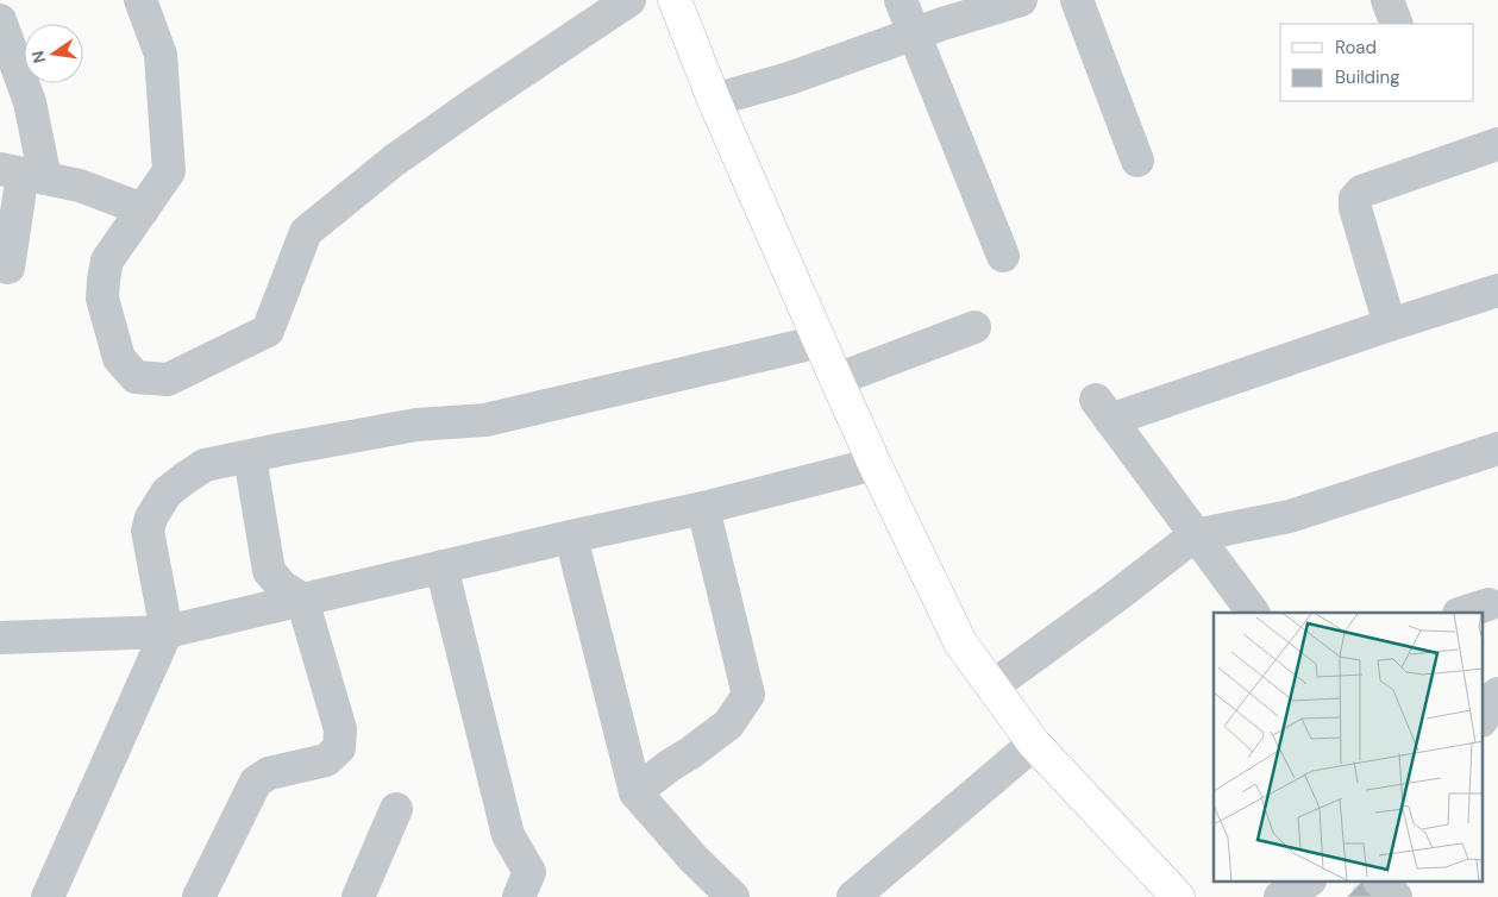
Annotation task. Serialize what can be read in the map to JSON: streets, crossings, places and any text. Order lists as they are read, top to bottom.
{
  "legend": ["Road", "Building"],
  "north": "left"
}
